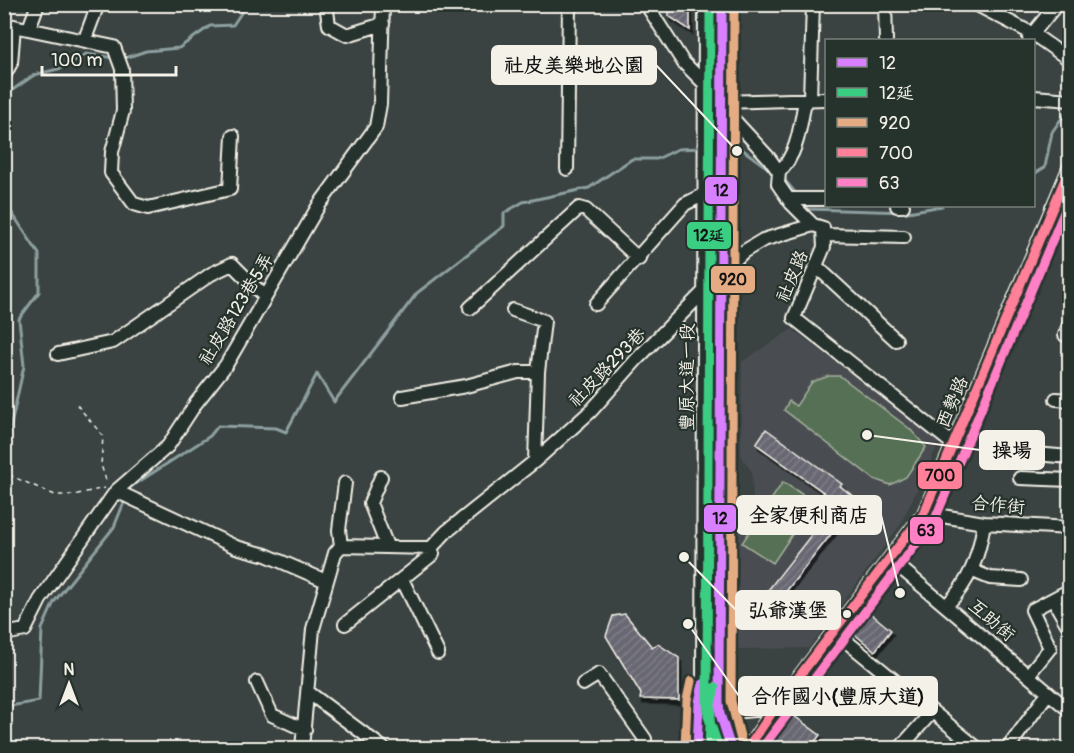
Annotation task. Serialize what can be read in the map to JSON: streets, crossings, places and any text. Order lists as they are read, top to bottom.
{
  "streets": {
    "street": [
      "社皮路",
      "社皮路123巷5弄",
      "社皮路293巷",
      "豐原大道一段",
      "西勢路",
      "合作街",
      "互助街"
    ]
  },
  "crossings": [
    ["社皮路", "社皮路293巷"],
    ["社皮路", "豐原大道一段"],
    ["社皮路", "西勢路"],
    ["社皮路293巷", "豐原大道一段"],
    ["西勢路", "合作街"],
    ["西勢路", "互助街"]
  ],
  "places": [
    "社皮美樂地公園",
    "操場",
    "弘爺漢堡",
    "全家便利商店",
    "合作國小(豐原大道)"
  ],
  "lines": [
    "transit line 12",
    "transit line 12延",
    "transit line 920",
    "transit line 700",
    "transit line 63"
  ],
  "legend": [
    "12",
    "12延",
    "920",
    "700",
    "63"
  ],
  "scale_bar": "100 m",
  "north": "top"
}
